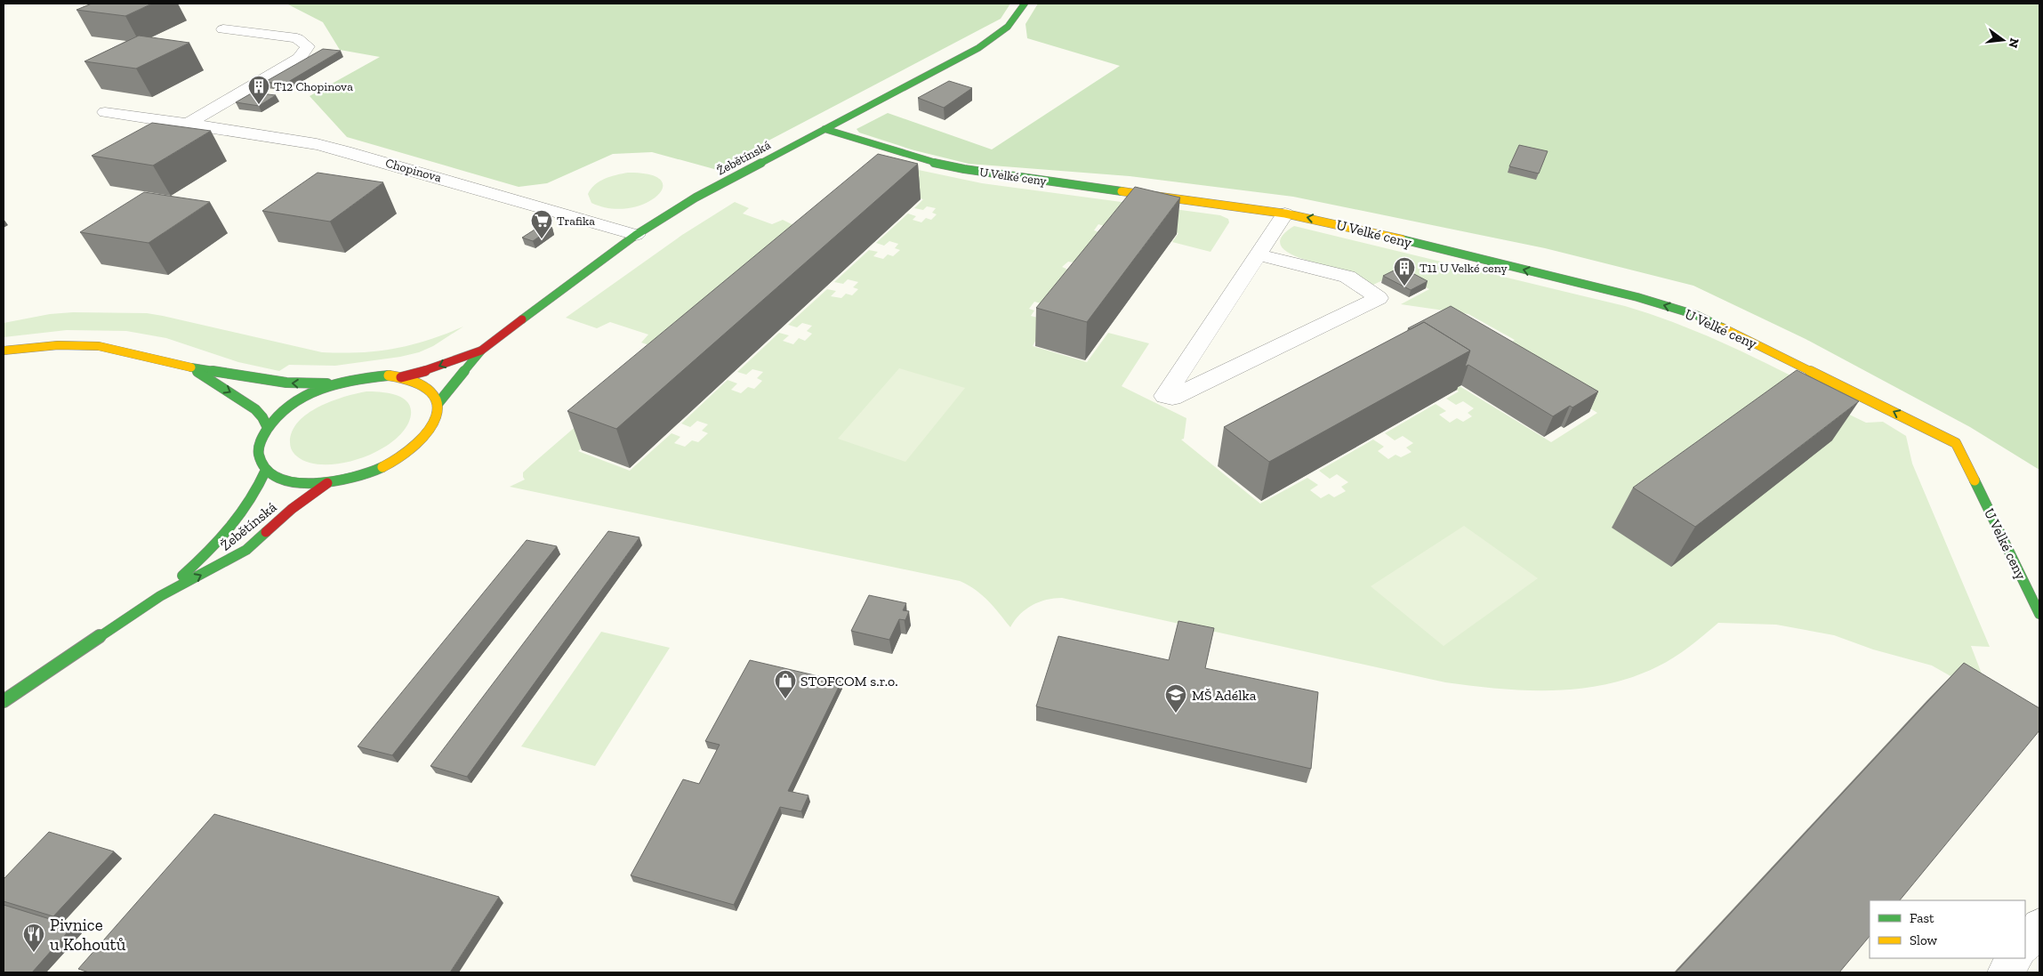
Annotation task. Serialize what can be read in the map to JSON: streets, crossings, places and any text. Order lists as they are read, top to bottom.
{
  "streets": {
    "street": ["Žebětínská", "Chopinova", "U Velké ceny"]
  },
  "crossings": [
    ["Žebětínská", "Chopinova"],
    ["Žebětínská", "U Velké ceny"]
  ],
  "one_way": ["U Velké ceny"],
  "places": {
    "building": ["T12 Chopinova", "T11 U Velké ceny"],
    "supermarket": ["Trafika"],
    "shop": ["STOFCOM s.r.o."],
    "school or university": ["MŠ Adélka"],
    "restaurant": ["Pivnice u Kohoutů"]
  },
  "legend": ["Fast", "Slow"],
  "north": "right"
}
